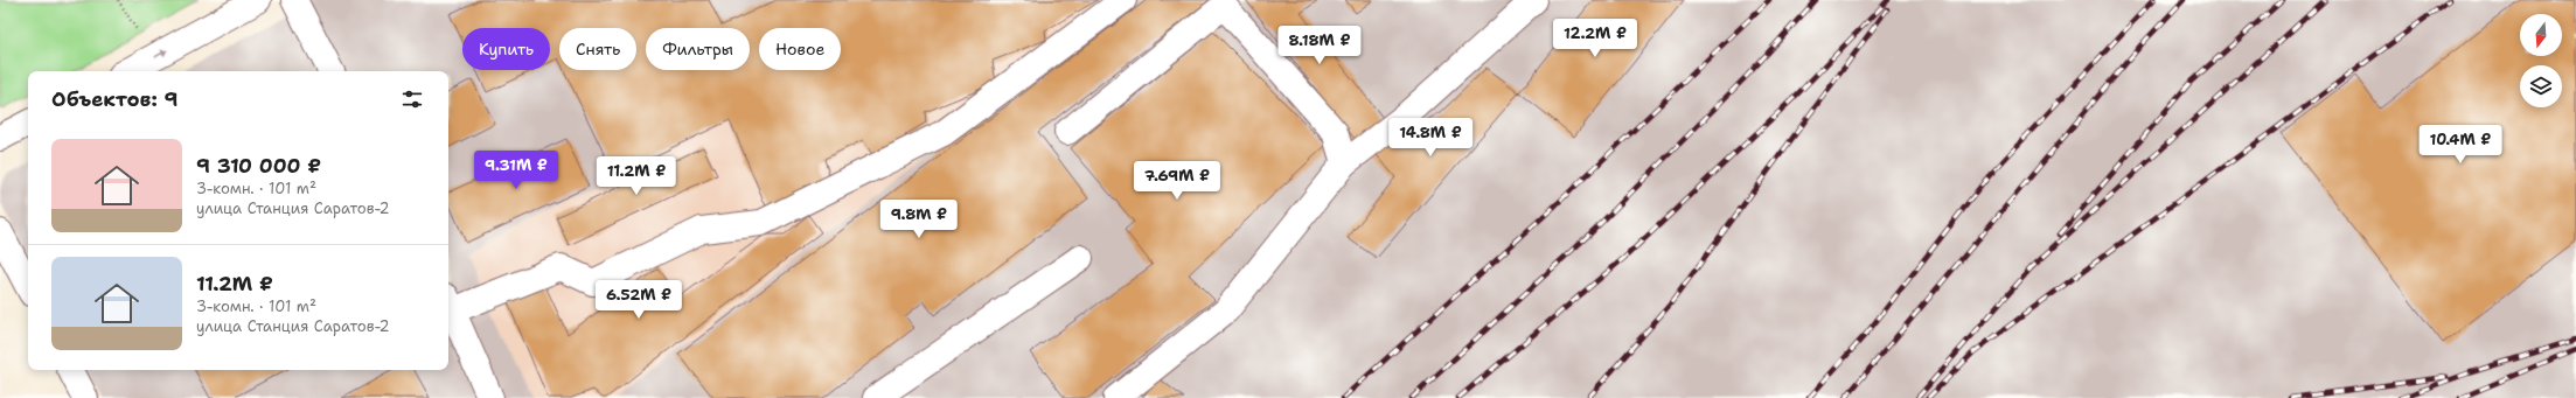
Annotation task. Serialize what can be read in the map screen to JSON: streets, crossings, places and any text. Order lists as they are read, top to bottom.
{
  "north": "bottom",
  "page": {
    "price": [
      "12.2M ₽",
      "8.18M ₽",
      "14.8M ₽",
      "10.4M ₽",
      "9.31M ₽",
      "11.2M ₽",
      "7.69M ₽",
      "9.8M ₽",
      "6.52M ₽"
    ],
    "chip": [
      "Купить",
      "Снять",
      "Фильтры",
      "Новое"
    ],
    "heading": "Объектов: 9",
    "list": [
      {
        "name": "9 310 000 ₽",
        "note": "3-комн. · 101 m² · улица Станция Саратов-2"
      },
      {
        "name": "11.2M ₽",
        "note": "3-комн. · 101 m² · улица Станция Саратов-2"
      }
    ]
  }
}
